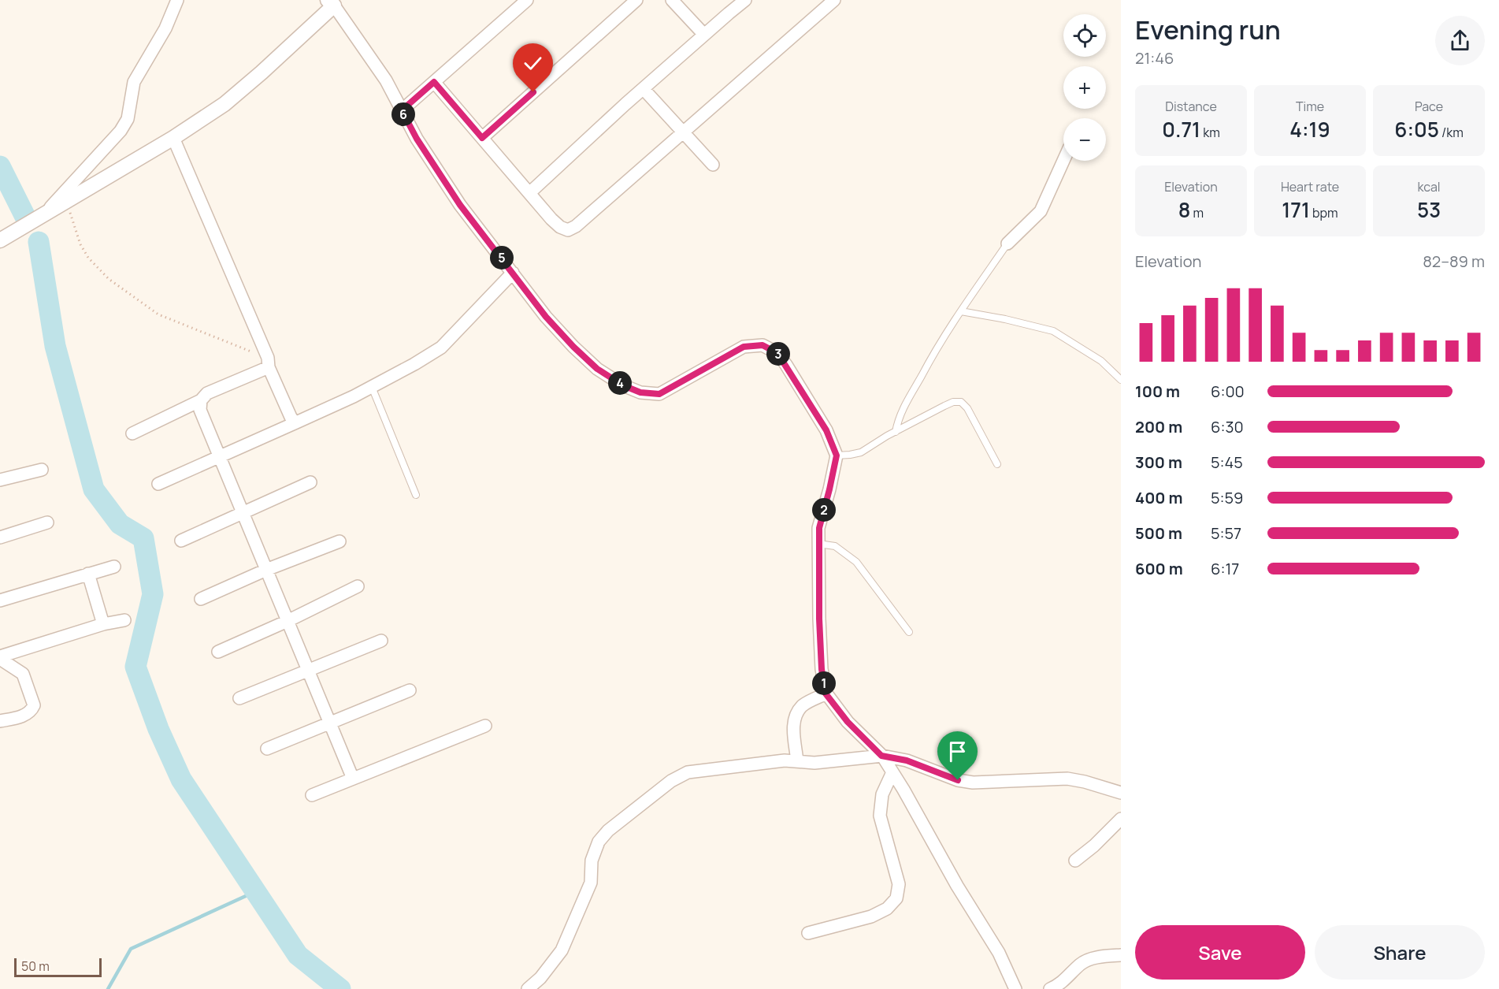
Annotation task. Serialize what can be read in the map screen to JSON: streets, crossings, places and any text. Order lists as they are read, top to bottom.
{
  "scale_bar": "50 m",
  "page": {
    "heading": ["Evening run", "21:46"],
    "map_buttons": ["+", "−"],
    "stats": [
      ["Distance", "0.71 km"],
      ["Time", "4:19"],
      ["Pace", "6:05 /km"],
      ["Elevation", "8 m"],
      ["Heart rate", "171 bpm"],
      ["kcal", "53"]
    ],
    "pins": [
      "6",
      "5",
      "3",
      "4",
      "2",
      "1"
    ],
    "chart": ["Elevation", "82–89 m"],
    "list": [
      {
        "name": "100 m",
        "note": "6:00"
      },
      {
        "name": "200 m",
        "note": "6:30"
      },
      {
        "name": "300 m",
        "note": "5:45"
      },
      {
        "name": "400 m",
        "note": "5:59"
      },
      {
        "name": "500 m",
        "note": "5:57"
      },
      {
        "name": "600 m",
        "note": "6:17"
      }
    ],
    "buttons": ["Save", "Share"],
    "scale": "50 m"
  }
}
